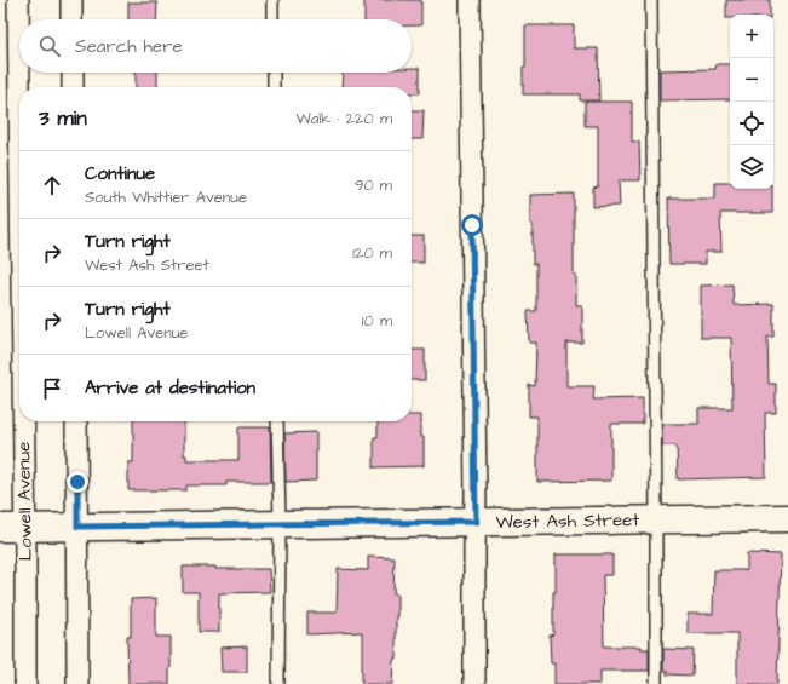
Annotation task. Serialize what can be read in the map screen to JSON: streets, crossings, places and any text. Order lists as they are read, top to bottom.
{
  "streets": {
    "street": ["Lowell Avenue", "West Ash Street"]
  },
  "crossings": [
    ["Lowell Avenue", "West Ash Street"]
  ],
  "page": {
    "map_buttons": ["+", "−"],
    "search": "Search here",
    "heading": ["3 min", "Walk · 220 m"],
    "list": [
      ["Continue", "South Whittier Avenue", "90 m"],
      ["Turn right", "West Ash Street", "120 m"],
      ["Turn right", "Lowell Avenue", "10 m"],
      "Arrive at destination"
    ]
  }
}
